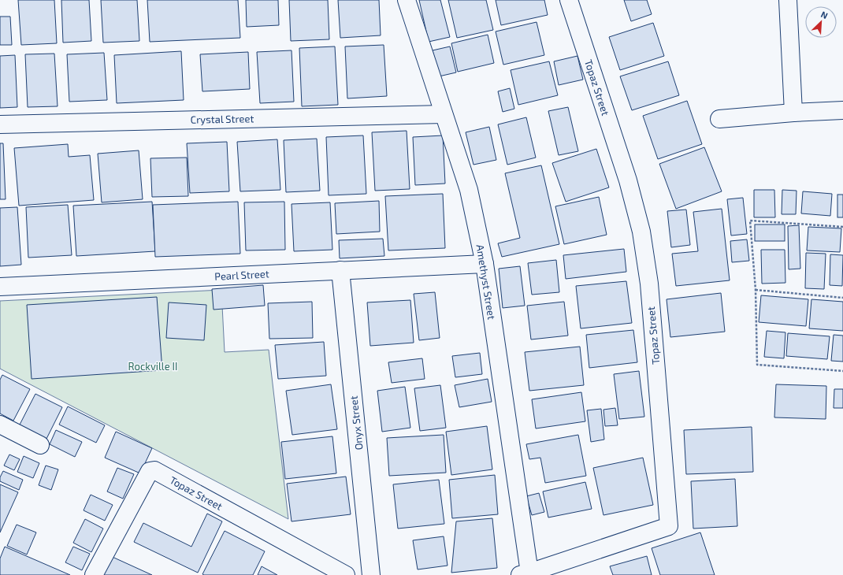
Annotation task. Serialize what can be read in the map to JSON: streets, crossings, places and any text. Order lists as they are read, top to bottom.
{
  "streets": {
    "street": [
      "Topaz Street",
      "Crystal Street",
      "Pearl Street",
      "Amethyst Street",
      "Onyx Street"
    ]
  },
  "crossings": [
    ["Topaz Street", "Amethyst Street"],
    ["Crystal Street", "Amethyst Street"],
    ["Pearl Street", "Amethyst Street"],
    ["Pearl Street", "Onyx Street"]
  ],
  "parks": ["Rockville II"],
  "north": "top right"
}
